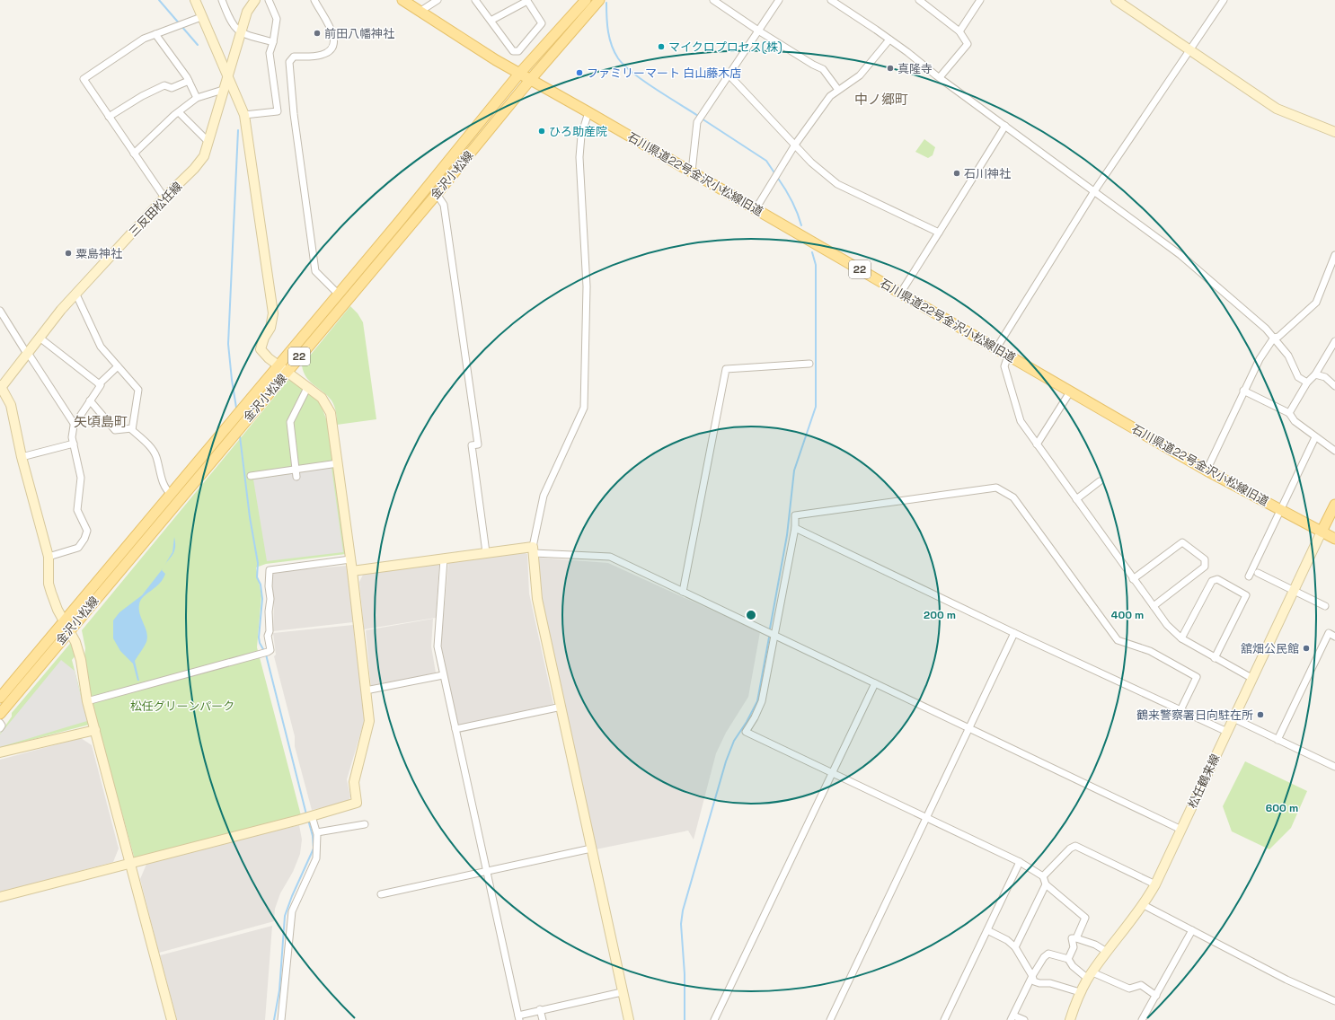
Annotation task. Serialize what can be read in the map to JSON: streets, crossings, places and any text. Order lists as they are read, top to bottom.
{
  "streets": {
    "main road": ["石川県道22号金沢小松線旧道", "金沢小松線", "22"],
    "street": ["三反田松任線", "松任鶴来線"]
  },
  "crossings": [
    ["石川県道22号金沢小松線旧道", "金沢小松線"],
    ["石川県道22号金沢小松線旧道", "松任鶴来線"]
  ],
  "districts": ["中ノ郷町", "矢頃島町"],
  "parks": ["松任グリーンパーク"],
  "places": [
    "前田八幡神社",
    "マイクロプロセス(株)",
    "真隆寺",
    "ファミリーマート 白山藤木店",
    "ひろ助産院",
    "石川神社",
    "粟島神社",
    "舘畑公民館",
    "鶴来警察署日向駐在所"
  ],
  "rings": ["200 m", "400 m", "600 m"]
}
